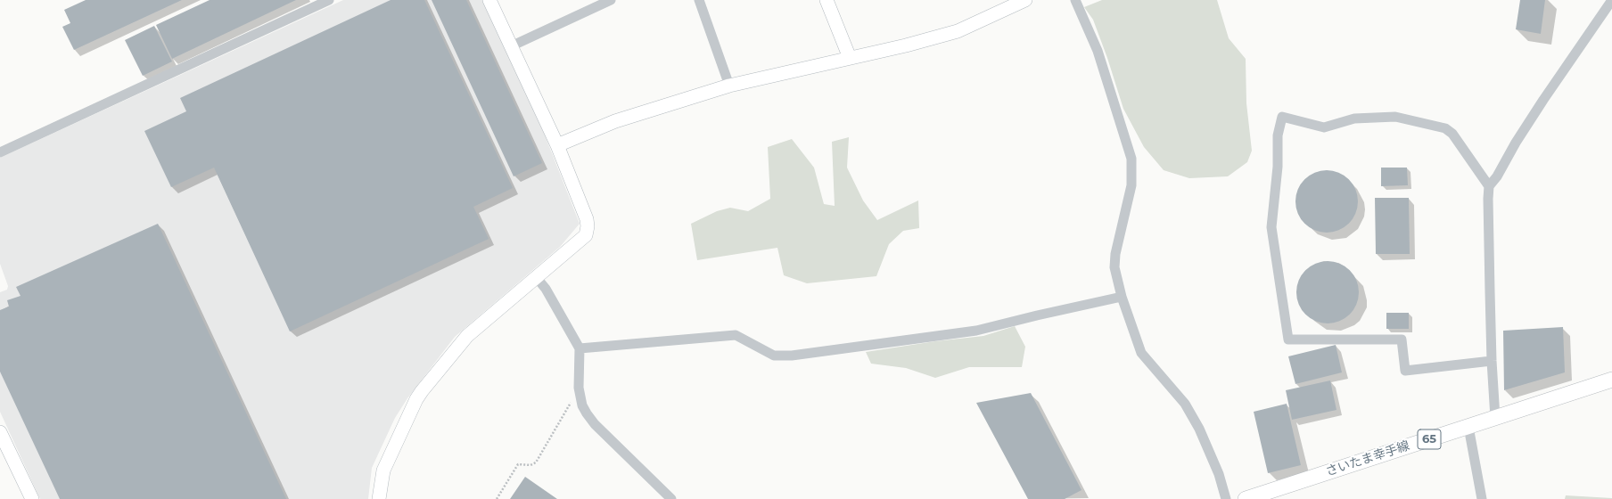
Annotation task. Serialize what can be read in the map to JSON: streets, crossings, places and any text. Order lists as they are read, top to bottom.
{
  "streets": {
    "main road": ["65", "さいたま幸手線"]
  }
}
